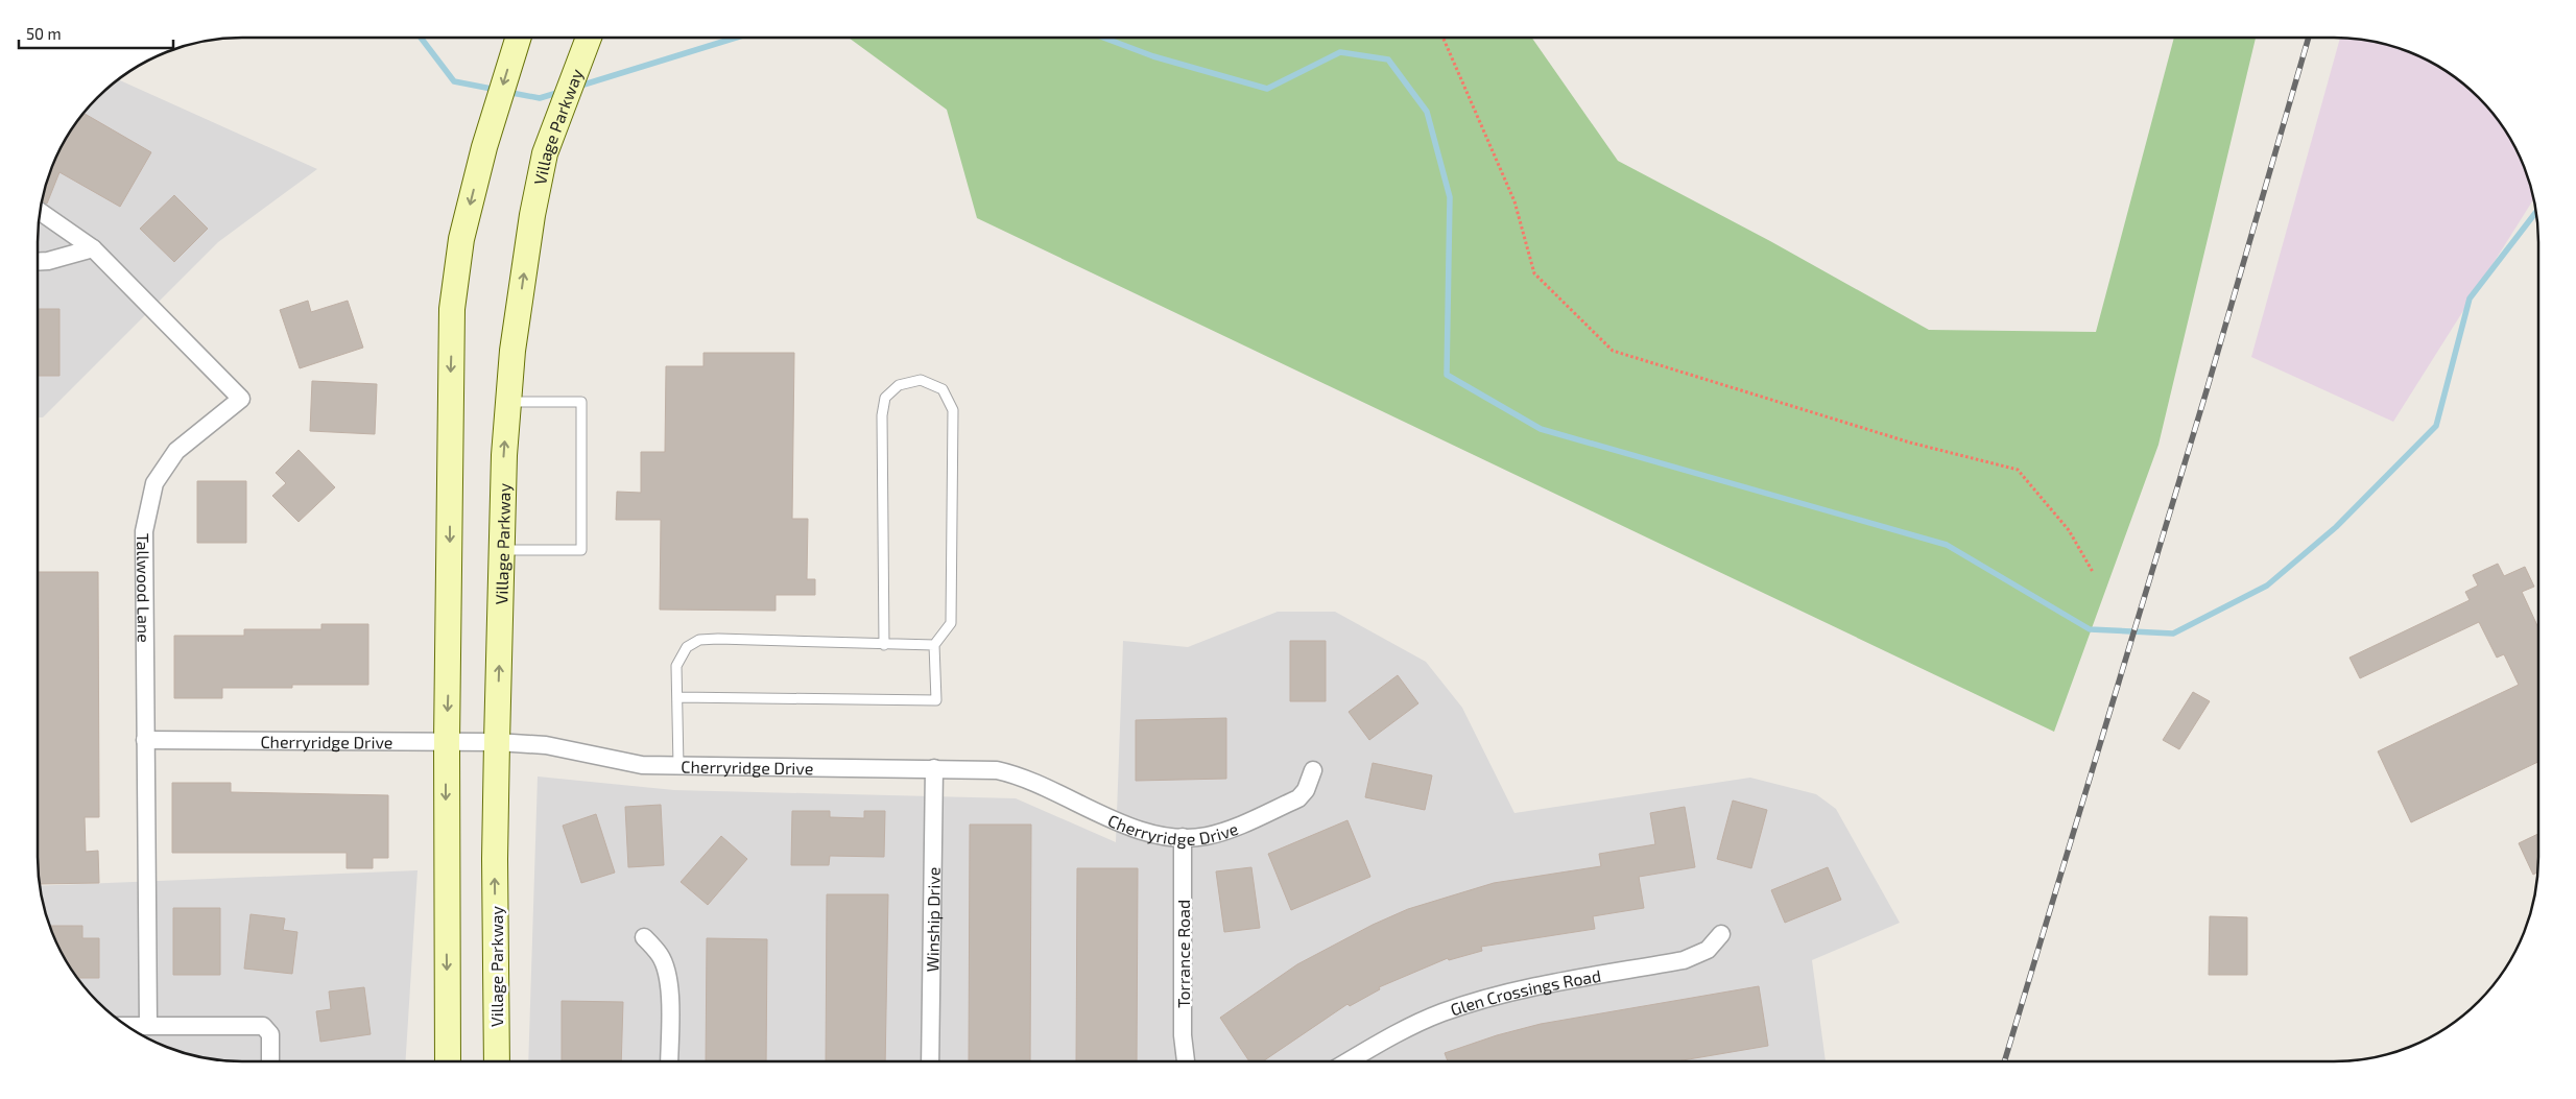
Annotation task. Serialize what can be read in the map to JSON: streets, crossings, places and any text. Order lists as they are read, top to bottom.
{
  "streets": {
    "main road": ["Village Parkway"],
    "street": [
      "Tallwood Lane",
      "Cherryridge Drive",
      "Winship Drive",
      "Torrance Road",
      "Glen Crossings Road"
    ]
  },
  "crossings": [
    ["Village Parkway", "Cherryridge Drive"],
    ["Tallwood Lane", "Cherryridge Drive"],
    ["Cherryridge Drive", "Winship Drive"],
    ["Cherryridge Drive", "Torrance Road"]
  ],
  "scale_bar": "50 m"
}
